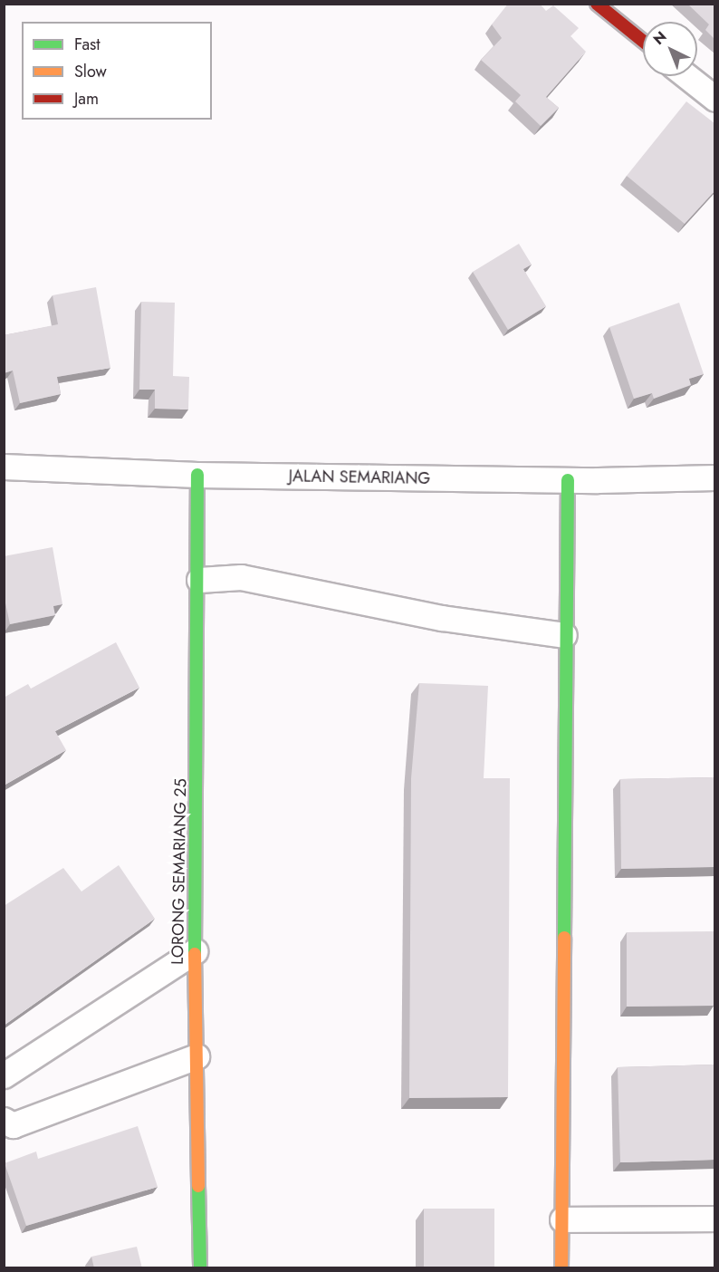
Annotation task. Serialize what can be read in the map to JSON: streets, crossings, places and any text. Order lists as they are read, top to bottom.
{
  "streets": {
    "street": ["JALAN SEMARIANG", "LORONG SEMARIANG 25"]
  },
  "crossings": [
    ["JALAN SEMARIANG", "LORONG SEMARIANG 25"]
  ],
  "legend": ["Fast", "Slow", "Jam"],
  "north": "top left"
}
